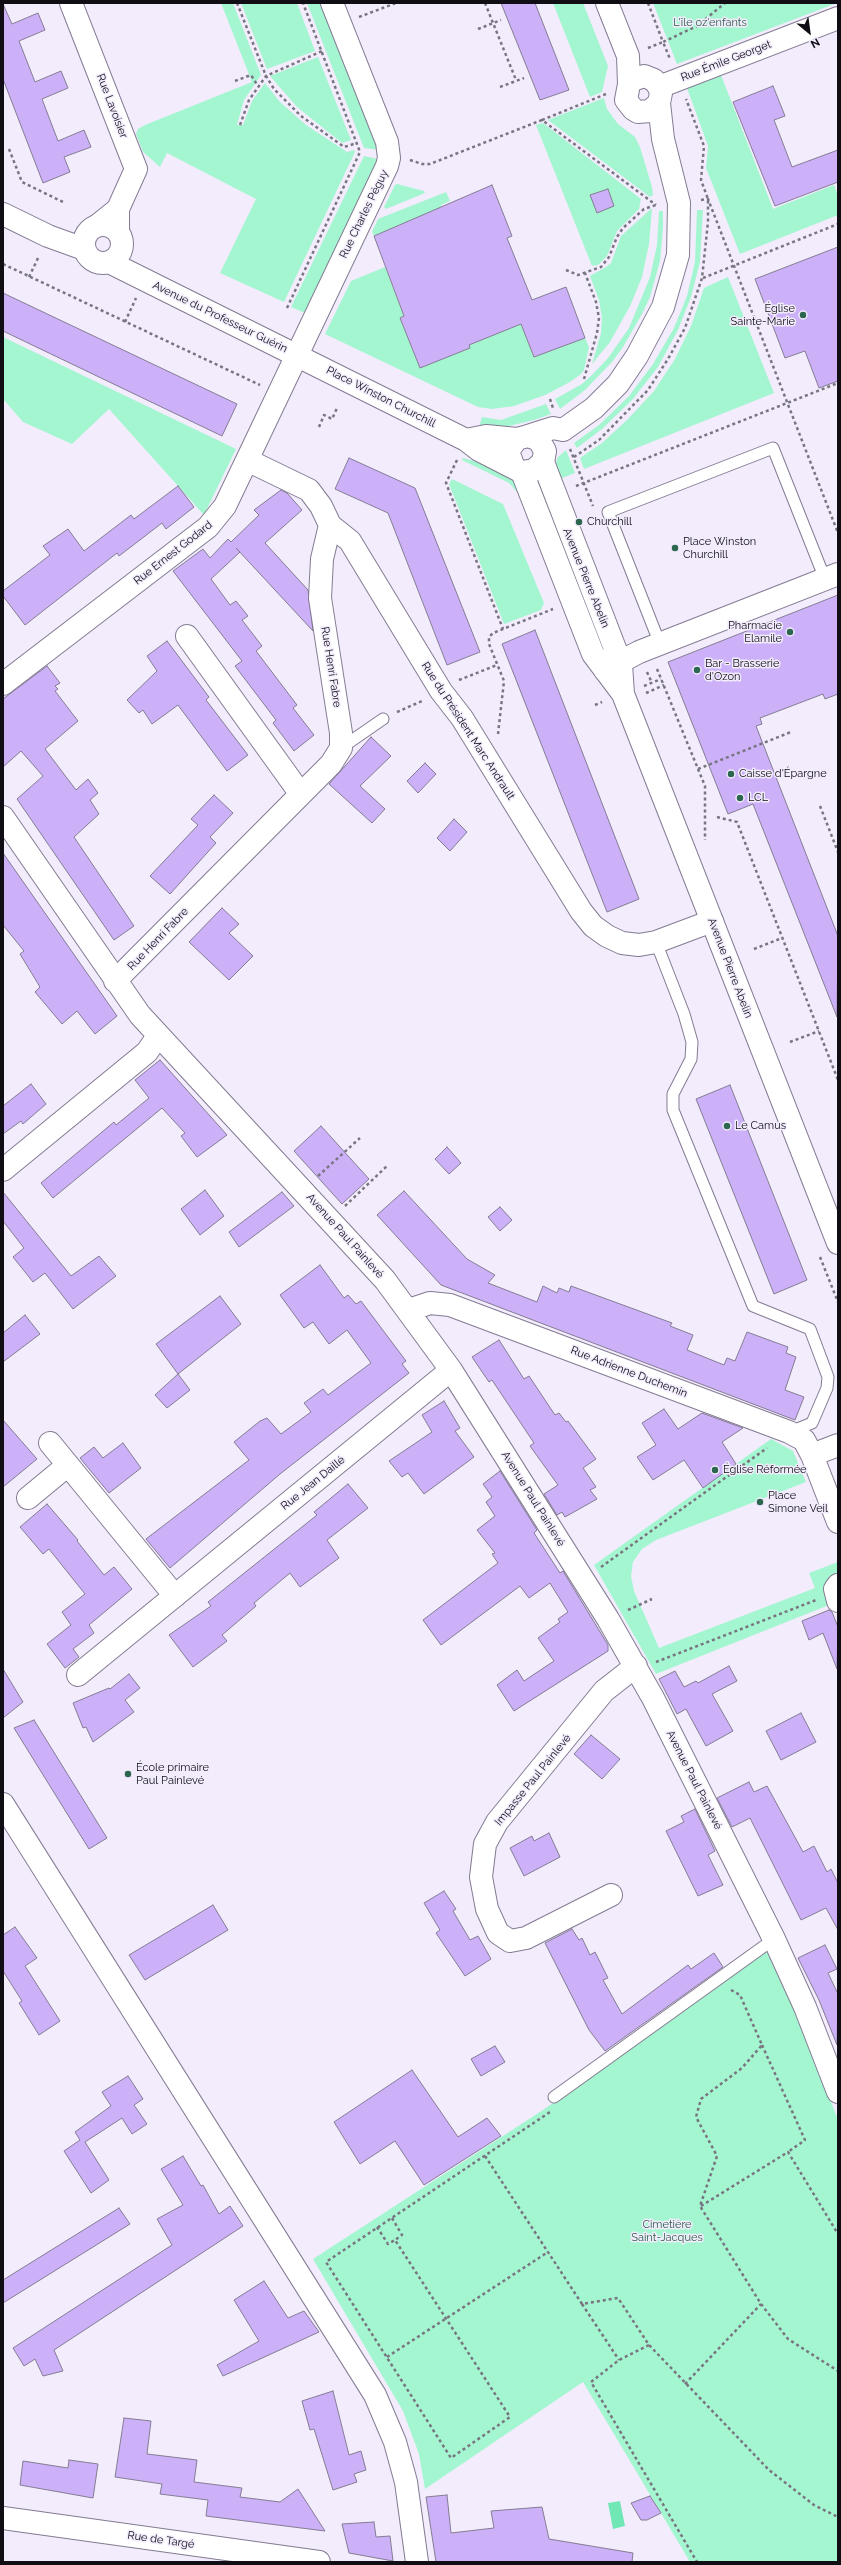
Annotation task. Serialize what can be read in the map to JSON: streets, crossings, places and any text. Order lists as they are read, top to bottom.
{
  "streets": {
    "street": [
      "Rue Émile Georget",
      "Rue Lavoisier",
      "Rue Charles Péguy",
      "Avenue du Professeur Guérin",
      "Place Winston Churchill",
      "Rue Ernest Godard",
      "Avenue Pierre Abelin",
      "Rue Henri Fabre",
      "Rue du Président Marc Andrault",
      "Avenue Paul Painlevé",
      "Rue Adrienne Duchemin",
      "Rue Jean Daillé",
      "Impasse Paul Painlevé",
      "Rue de Targé"
    ]
  },
  "crossings": [
    ["Rue Lavoisier", "Avenue du Professeur Guérin"],
    ["Rue Charles Péguy", "Avenue du Professeur Guérin"],
    ["Rue Charles Péguy", "Place Winston Churchill"],
    ["Rue Charles Péguy", "Rue Ernest Godard"],
    ["Avenue du Professeur Guérin", "Place Winston Churchill"],
    ["Avenue du Professeur Guérin", "Rue Ernest Godard"],
    ["Place Winston Churchill", "Rue Ernest Godard"],
    ["Place Winston Churchill", "Avenue Pierre Abelin"],
    ["Rue Ernest Godard", "Rue du Président Marc Andrault"],
    ["Avenue Pierre Abelin", "Rue du Président Marc Andrault"],
    ["Rue Henri Fabre", "Rue du Président Marc Andrault"],
    ["Rue Henri Fabre", "Avenue Paul Painlevé"],
    ["Avenue Paul Painlevé", "Rue Adrienne Duchemin"],
    ["Avenue Paul Painlevé", "Rue Jean Daillé"],
    ["Avenue Paul Painlevé", "Impasse Paul Painlevé"]
  ],
  "parks": ["L'île oz'enfants", "Cimetière Saint-Jacques"],
  "places": [
    "Église Sainte-Marie",
    "Churchill",
    "Place Winston Churchill",
    "Pharmacie Elamile",
    "Bar - Brasserie d'Ozon",
    "Caisse d'Épargne",
    "LCL",
    "Le Camus",
    "Église Réformée",
    "Place Simone Veil",
    "École primaire Paul Painlevé"
  ],
  "north": "bottom right"
}
